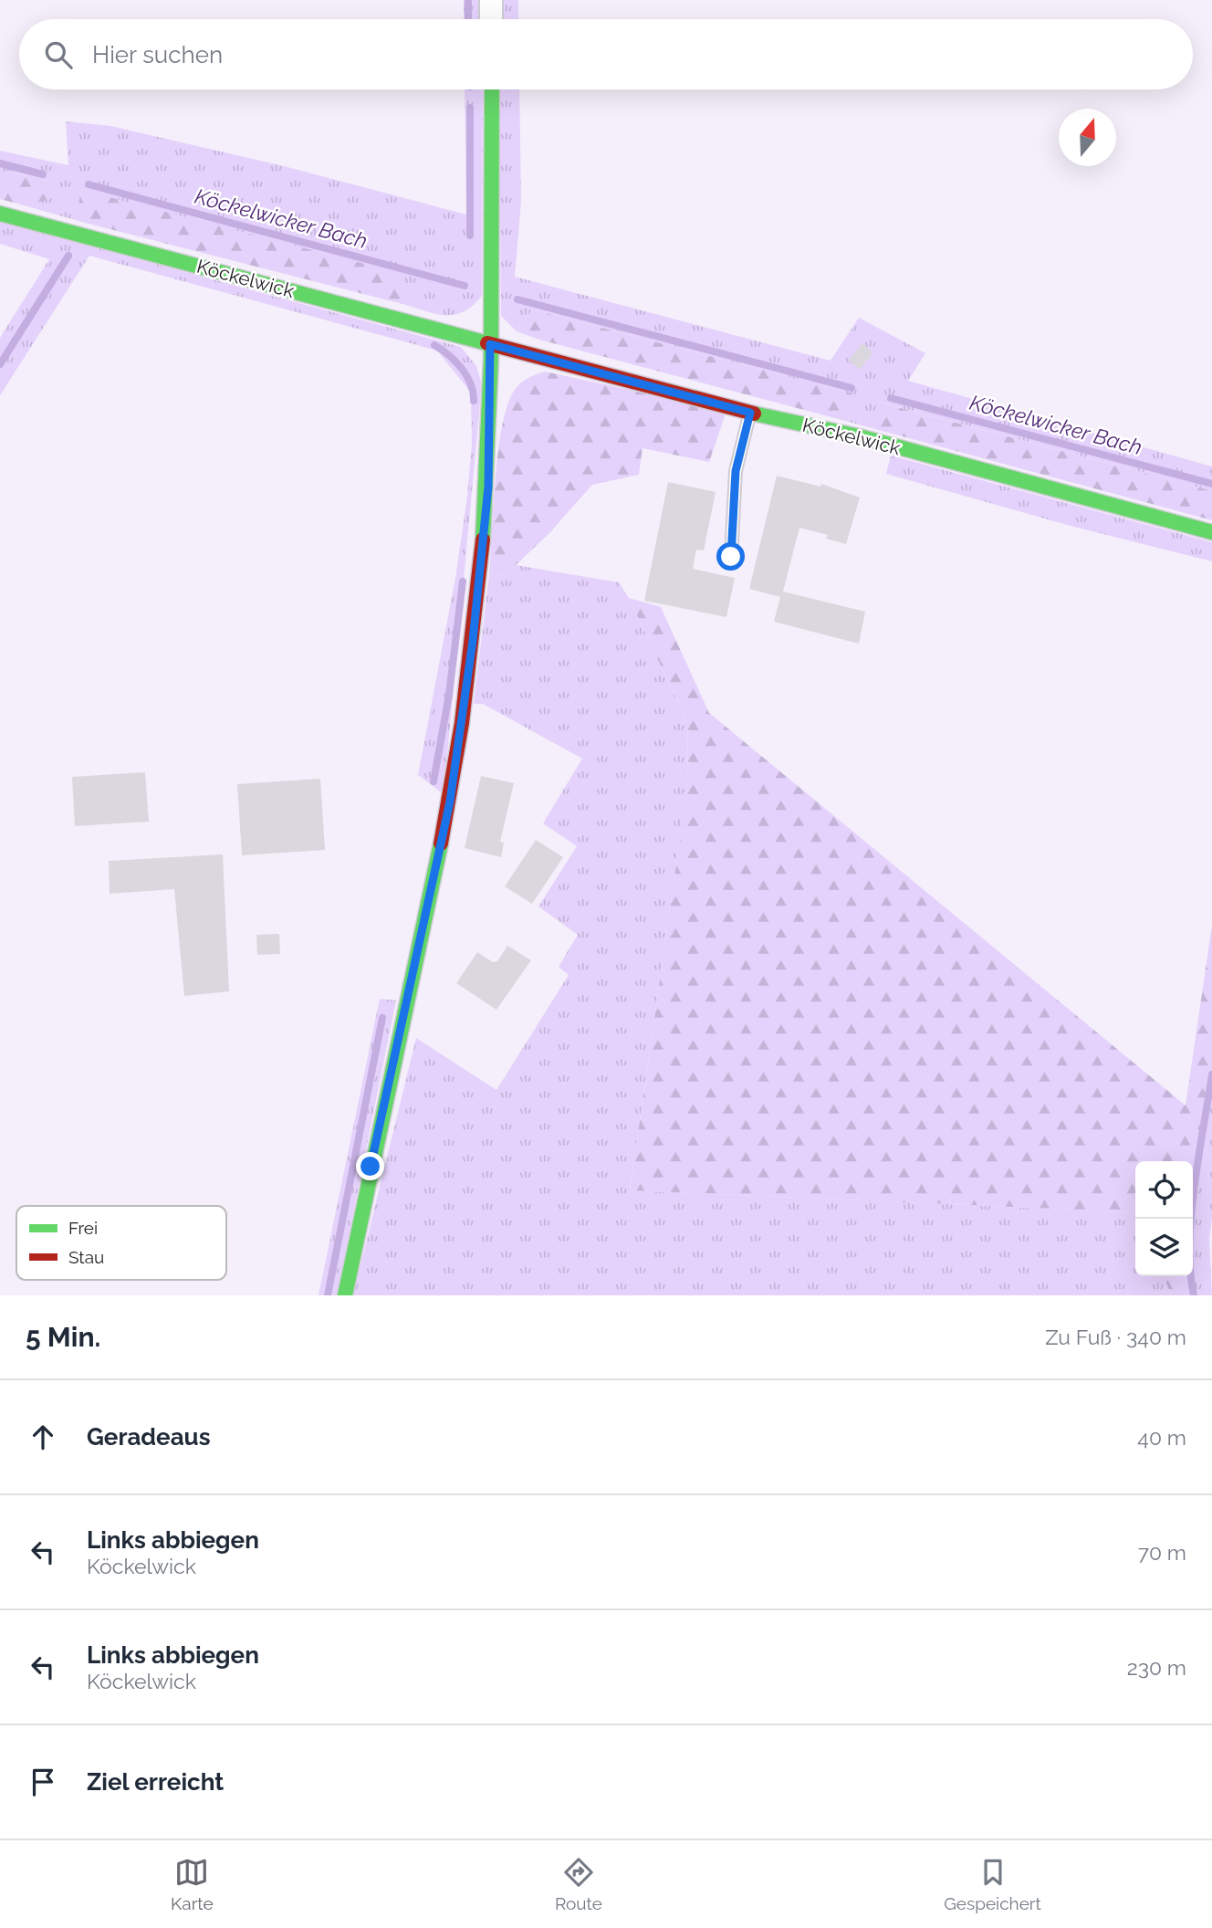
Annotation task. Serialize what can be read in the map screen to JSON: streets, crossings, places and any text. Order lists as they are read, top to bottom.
{
  "streets": {
    "street": ["Köckelwick"]
  },
  "water": ["Köckelwicker Bach"],
  "legend": ["Frei", "Stau"],
  "north": "top",
  "page": {
    "search": "Hier suchen",
    "heading": ["5 Min.", "Zu Fuß · 340 m"],
    "list": [
      ["Geradeaus", "40 m"],
      ["Links abbiegen", "Köckelwick", "70 m"],
      ["Links abbiegen", "Köckelwick", "230 m"],
      "Ziel erreicht"
    ],
    "nav": ["Karte", "Route", "Gespeichert"]
  }
}
